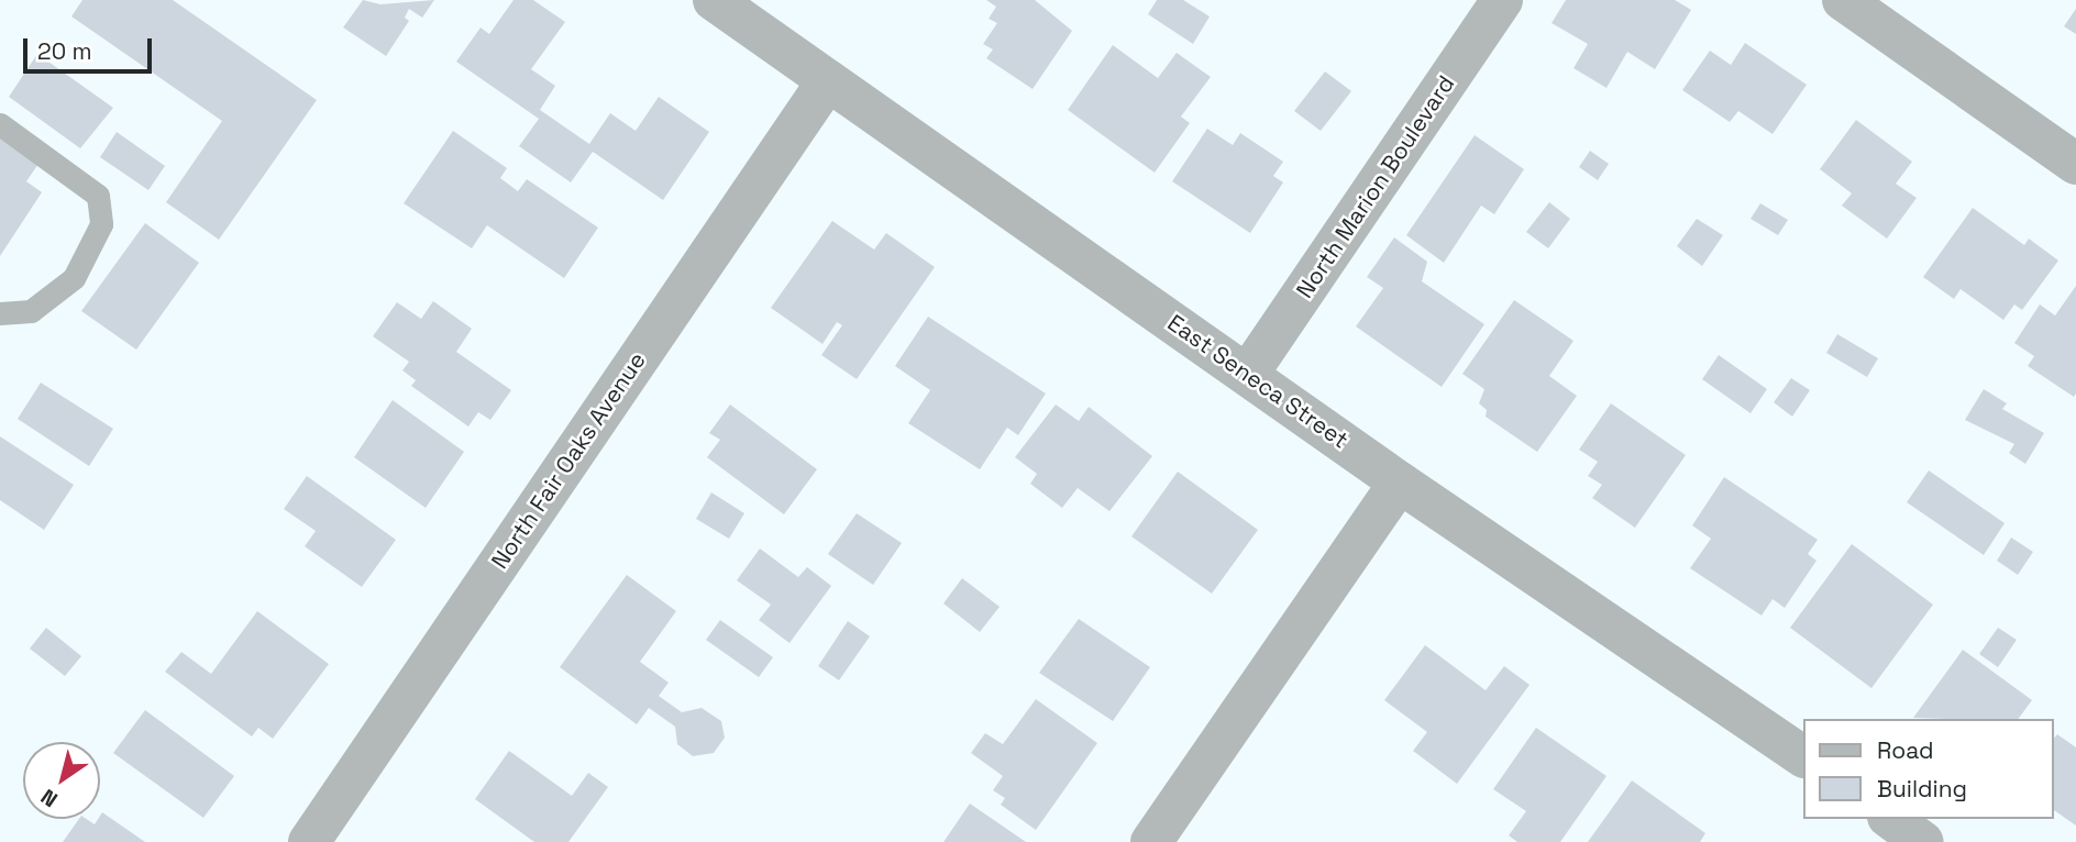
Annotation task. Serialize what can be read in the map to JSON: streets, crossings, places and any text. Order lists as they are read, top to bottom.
{
  "streets": {
    "street": ["North Marion Boulevard", "East Seneca Street", "North Fair Oaks Avenue"]
  },
  "crossings": [
    ["North Marion Boulevard", "East Seneca Street"],
    ["East Seneca Street", "North Fair Oaks Avenue"]
  ],
  "legend": ["Road", "Building"],
  "scale_bar": "20 m",
  "north": "bottom left"
}
